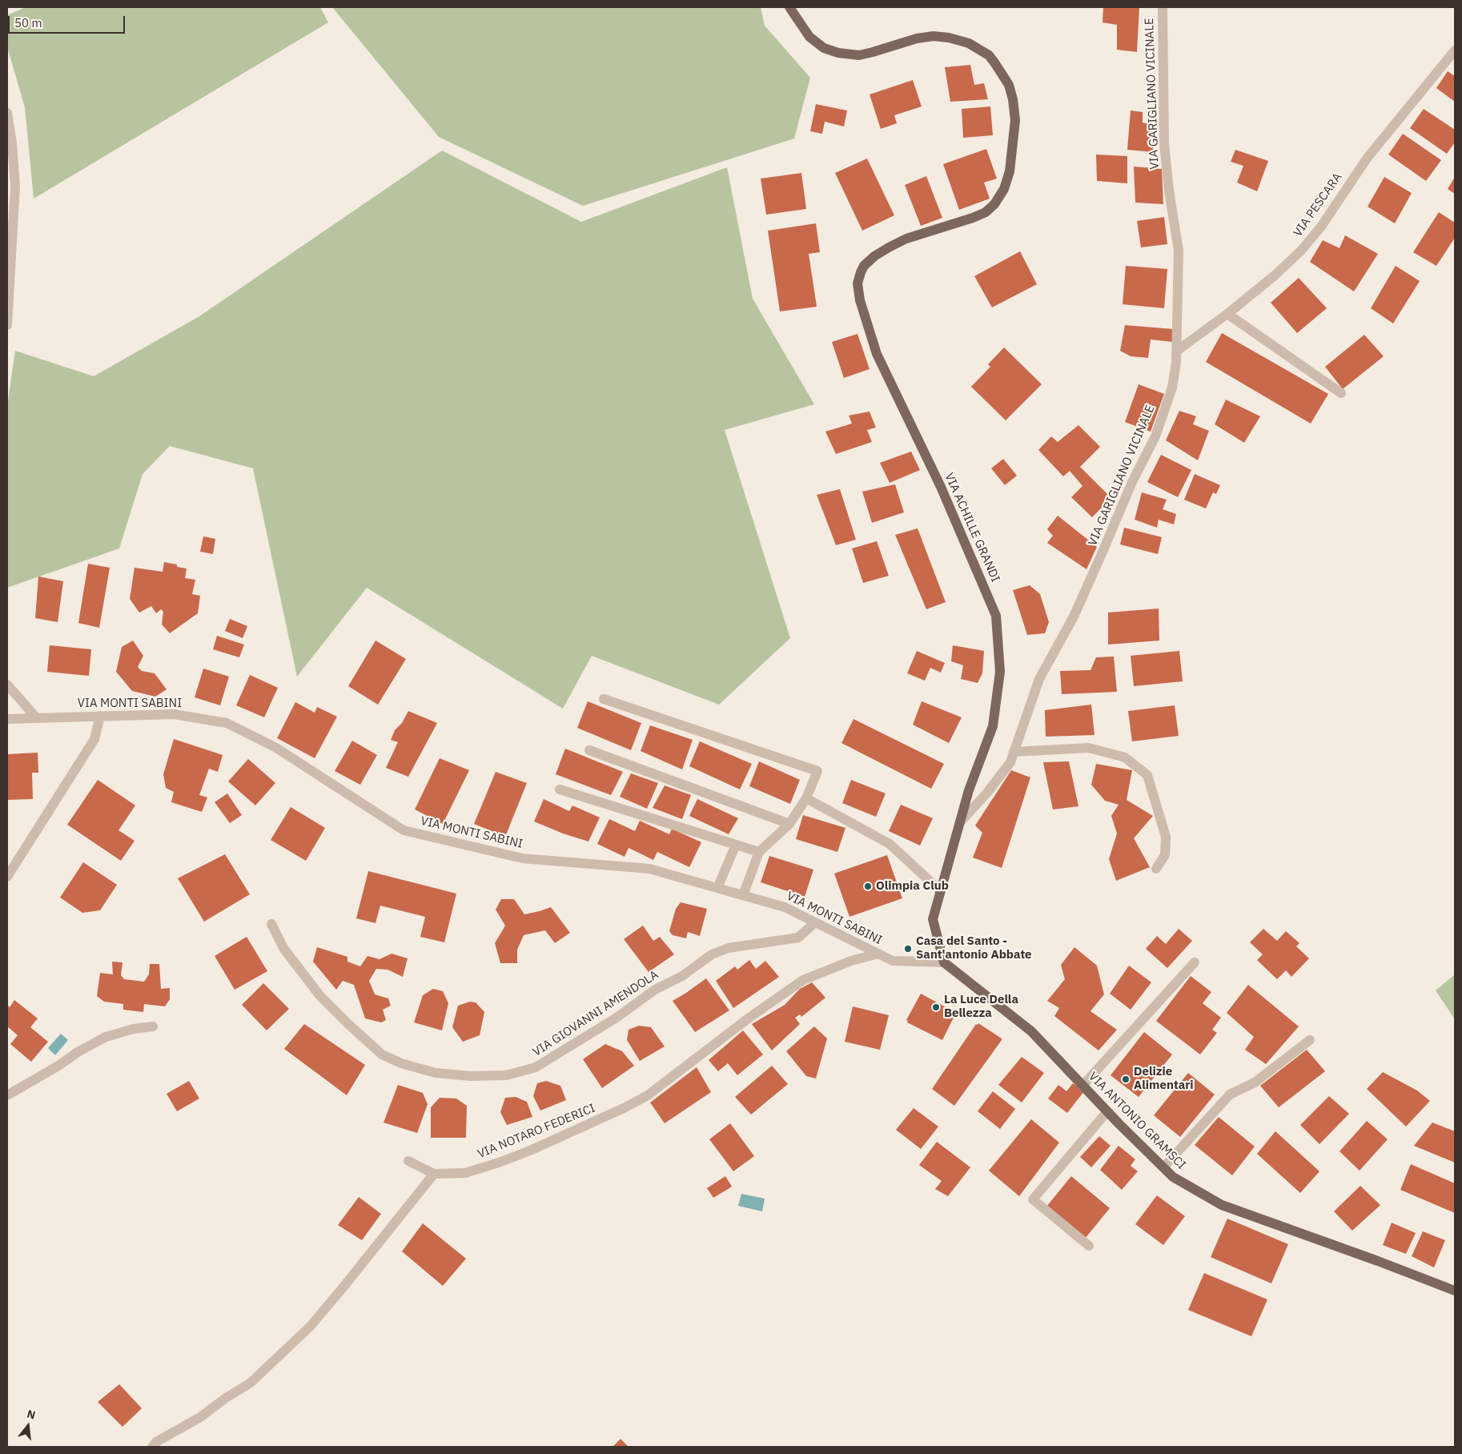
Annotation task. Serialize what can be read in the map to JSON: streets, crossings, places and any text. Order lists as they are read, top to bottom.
{
  "streets": {
    "main road": ["VIA ACHILLE GRANDI", "VIA ANTONIO GRAMSCI"],
    "street": [
      "VIA GARIGLIANO VICINALE",
      "VIA PESCARA",
      "VIA MONTI SABINI",
      "VIA GIOVANNI AMENDOLA",
      "VIA NOTARO FEDERICI"
    ]
  },
  "crossings": [
    ["VIA GARIGLIANO VICINALE", "VIA PESCARA"],
    ["VIA GARIGLIANO VICINALE", "VIA ACHILLE GRANDI"],
    ["VIA ACHILLE GRANDI", "VIA MONTI SABINI"],
    ["VIA ACHILLE GRANDI", "VIA ANTONIO GRAMSCI"],
    ["VIA MONTI SABINI", "VIA GIOVANNI AMENDOLA"],
    ["VIA MONTI SABINI", "VIA ANTONIO GRAMSCI"],
    ["VIA MONTI SABINI", "VIA NOTARO FEDERICI"]
  ],
  "places": [
    "Olimpia Club",
    "Casa del Santo - Sant'antonio Abbate",
    "La Luce Della Bellezza",
    "Delizie Alimentari"
  ],
  "scale_bar": "50 m",
  "north": "top"
}
